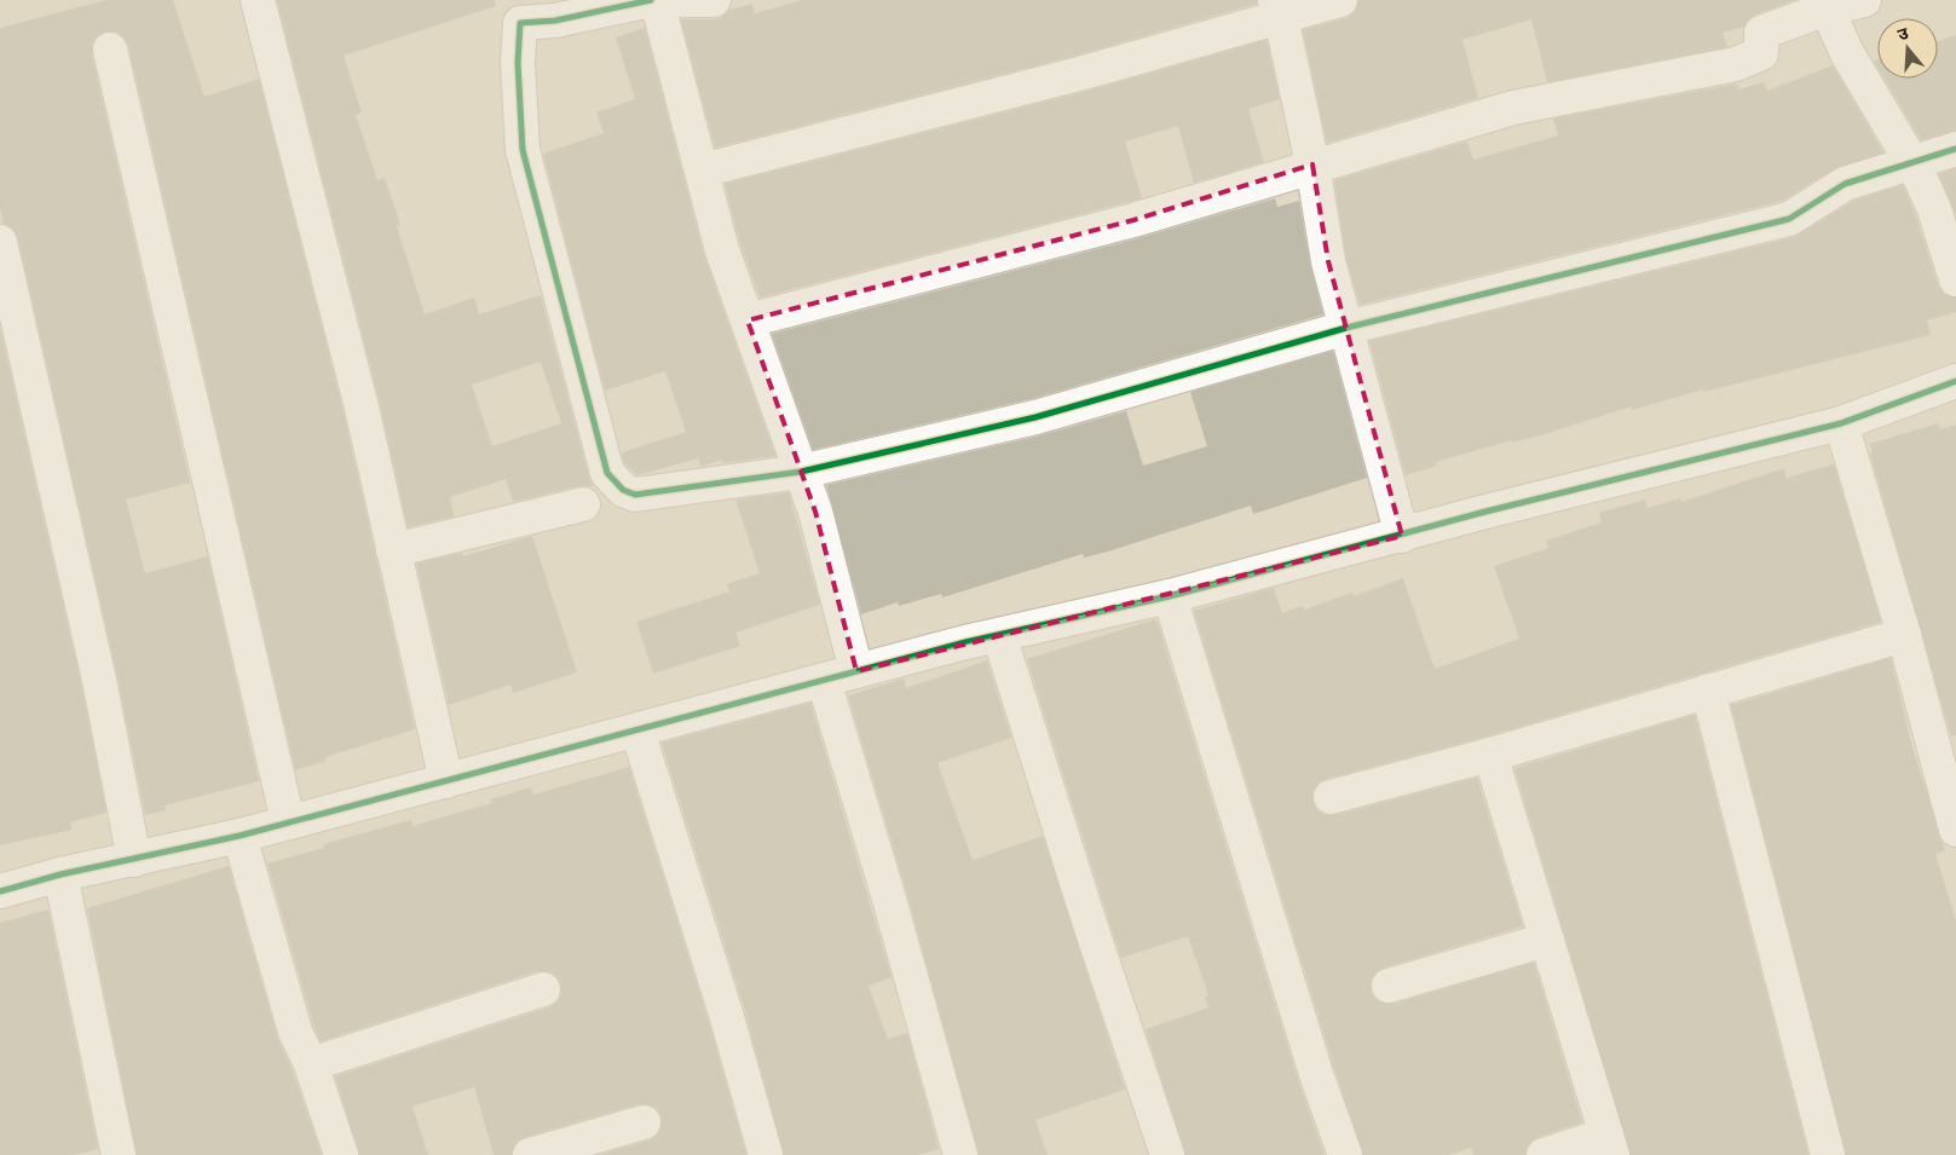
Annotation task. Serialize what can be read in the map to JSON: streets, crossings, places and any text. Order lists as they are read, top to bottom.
{
  "north": "top"
}
